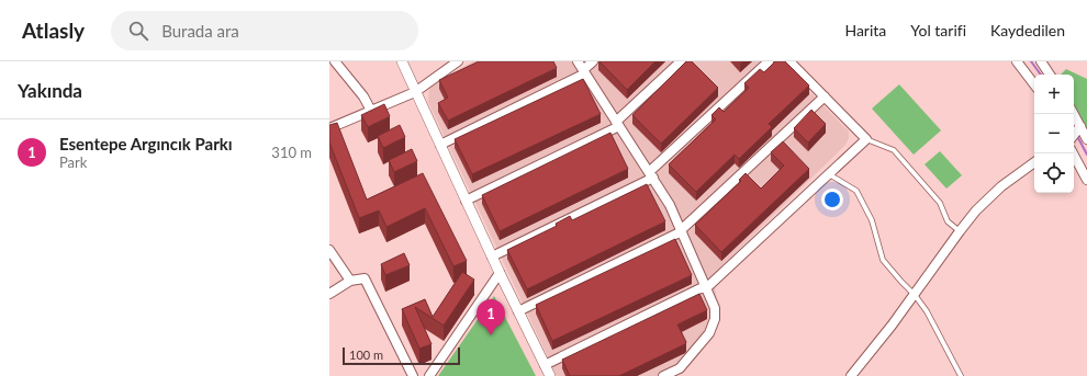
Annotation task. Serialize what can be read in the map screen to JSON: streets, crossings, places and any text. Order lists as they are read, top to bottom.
{
  "scale_bar": "100 m",
  "page": {
    "header": "Atlasly",
    "search": "Burada ara",
    "nav": ["Harita", "Yol tarifi", "Kaydedilen"],
    "heading": "Yakında",
    "map_buttons": ["+", "−"],
    "list": [
      {
        "mark": "1",
        "name": "Esentepe Argıncık Parkı",
        "note": "Park",
        "value": "310 m"
      }
    ],
    "pins": "1",
    "scale": "100 m"
  }
}
